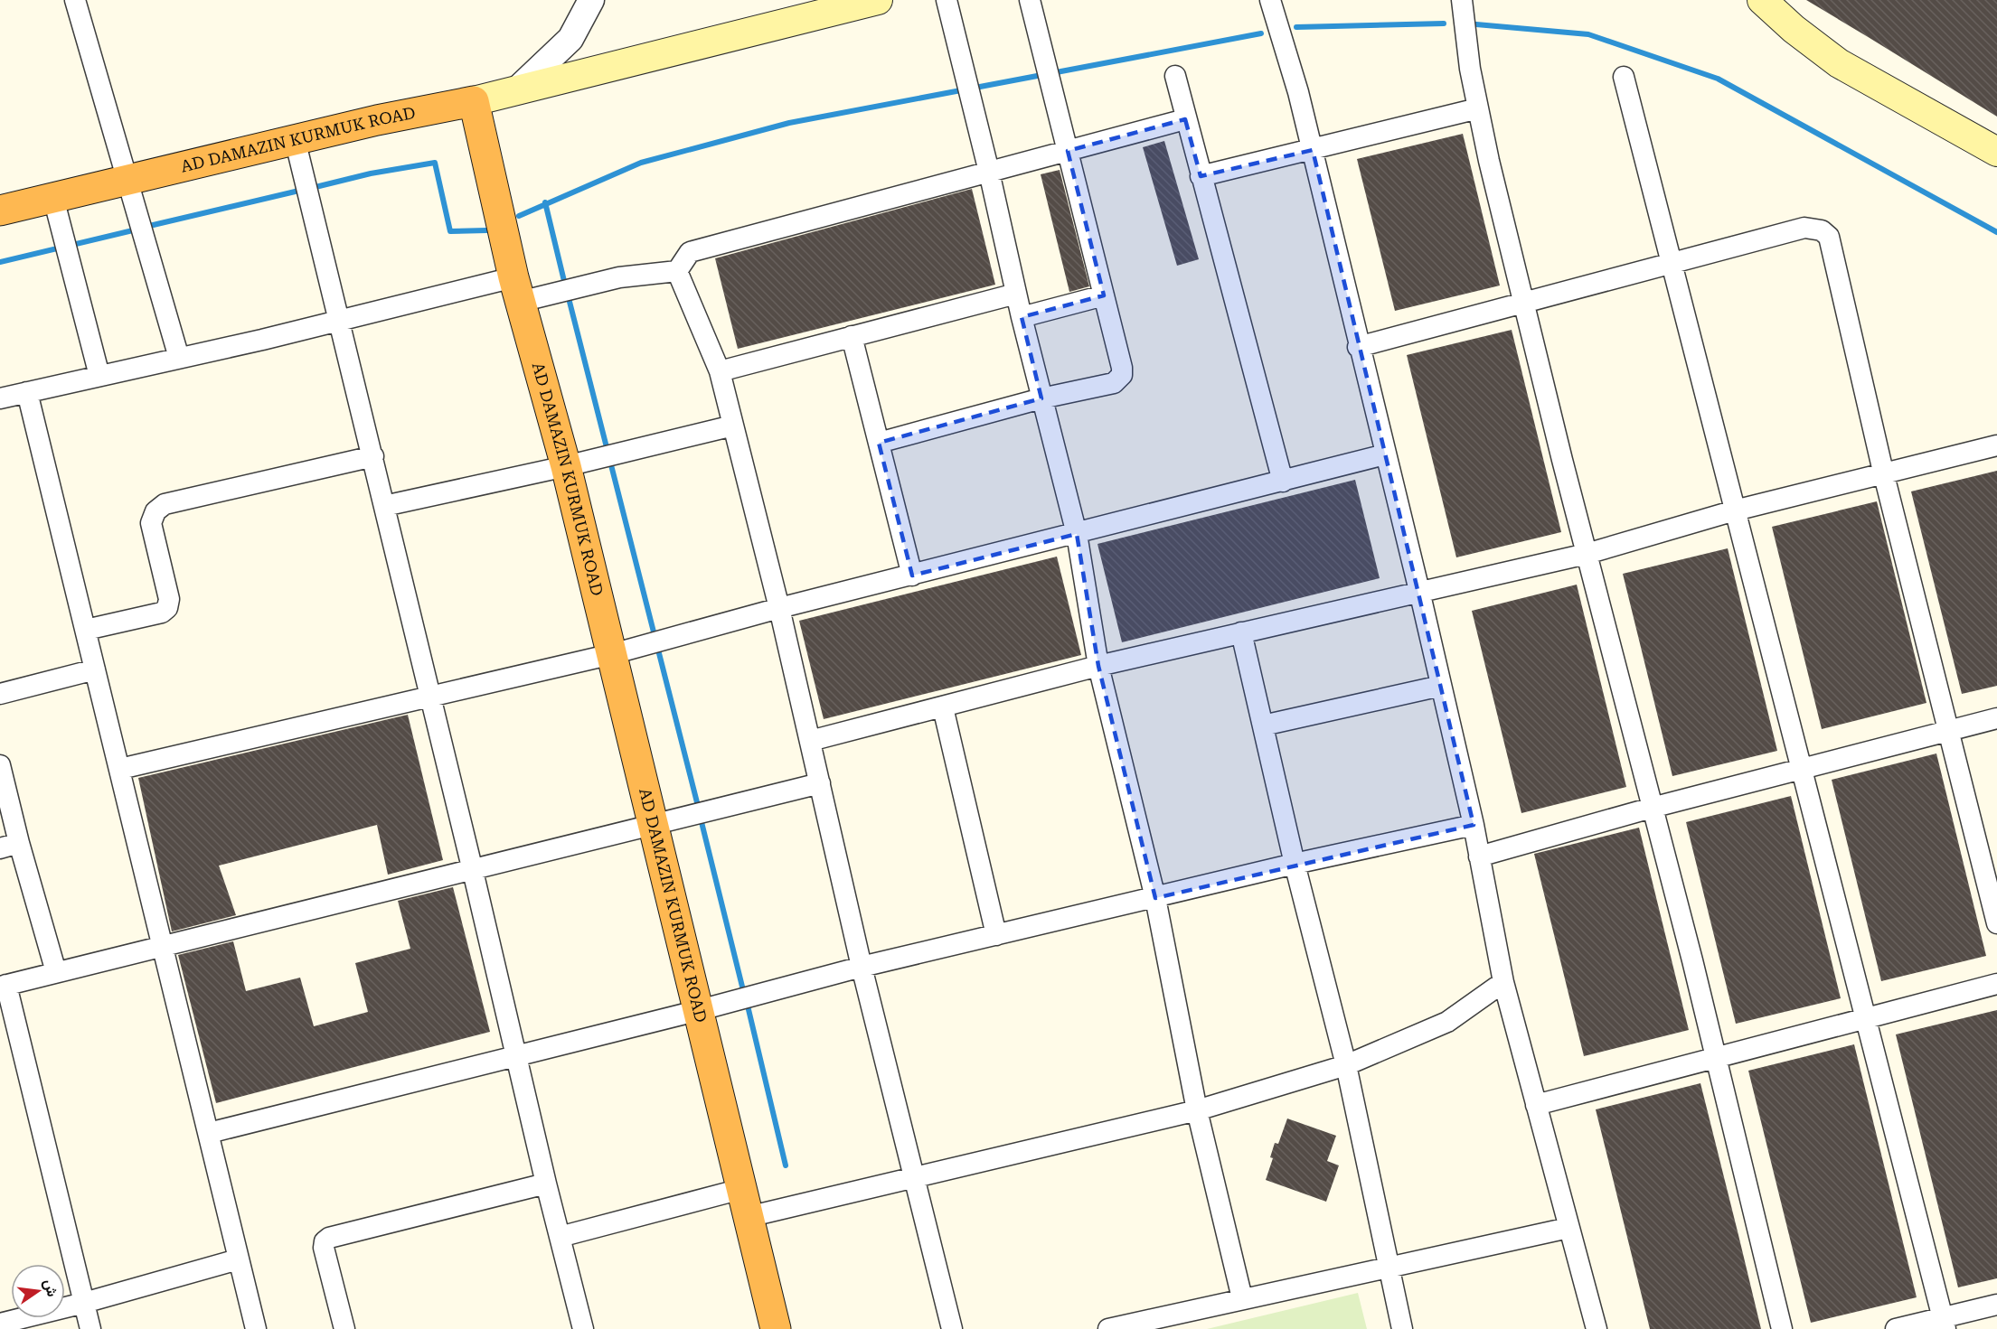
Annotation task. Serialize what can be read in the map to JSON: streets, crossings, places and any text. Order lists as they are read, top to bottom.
{
  "streets": {
    "highway": ["AD DAMAZIN KURMUK ROAD"]
  },
  "north": "right"
}
